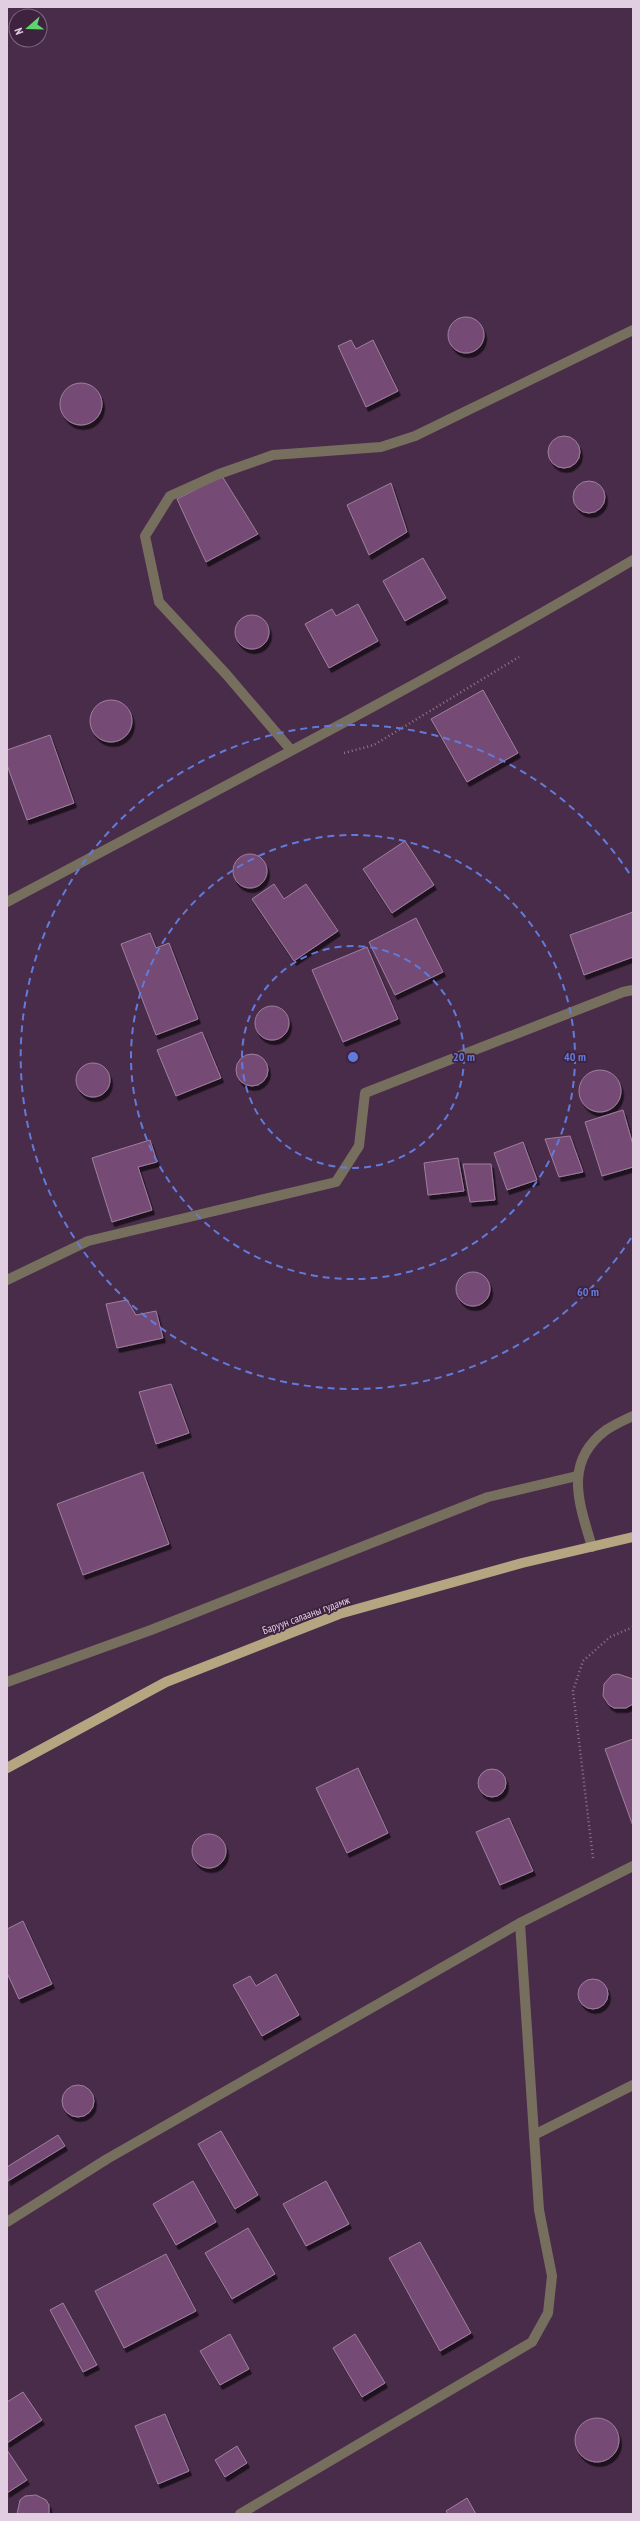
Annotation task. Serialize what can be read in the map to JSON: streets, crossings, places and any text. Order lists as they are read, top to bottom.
{
  "streets": {
    "main road": ["Баруун салааны гудамж"]
  },
  "north": "left",
  "rings": ["20 m", "40 m", "60 m"]
}
